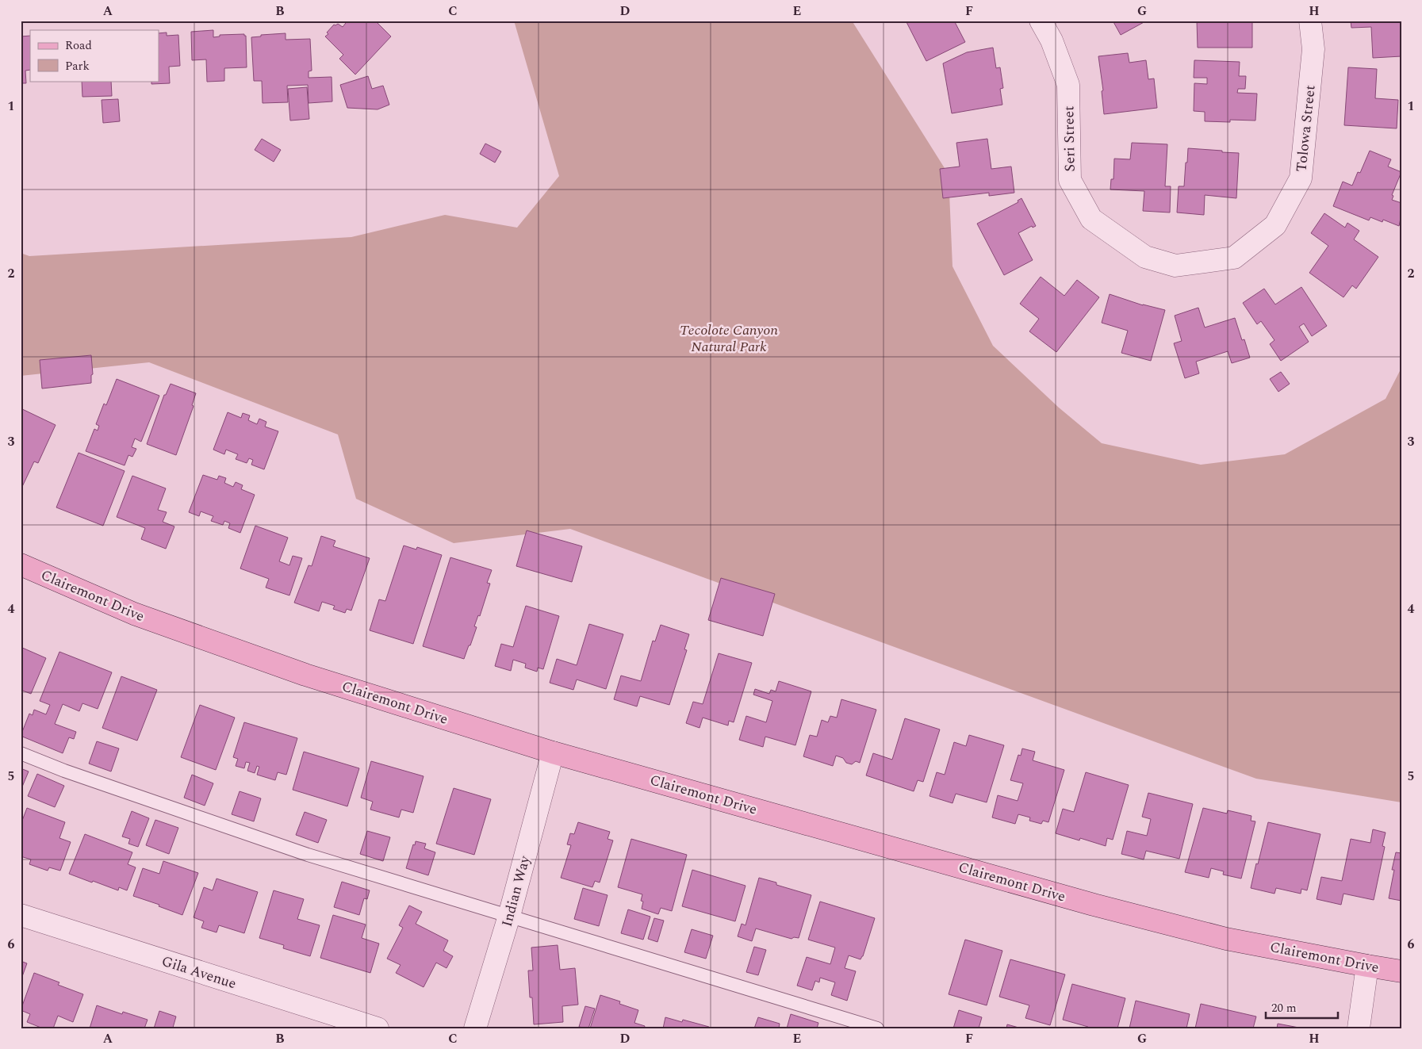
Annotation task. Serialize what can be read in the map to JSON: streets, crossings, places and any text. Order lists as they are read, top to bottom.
{
  "streets": {
    "main road": ["Clairemont Drive"],
    "street": [
      "Tolowa Street",
      "Seri Street",
      "Indian Way",
      "Gila Avenue"
    ]
  },
  "crossings": [
    ["Tolowa Street", "Seri Street"],
    ["Clairemont Drive", "Indian Way"]
  ],
  "parks": ["Tecolote Canyon Natural Park"],
  "legend": ["Road", "Park"],
  "scale_bar": "20 m",
  "grid": {
    "columns": [
      "A",
      "B",
      "C",
      "D",
      "E",
      "F",
      "G",
      "H"
    ],
    "rows": [
      "1",
      "2",
      "3",
      "4",
      "5",
      "6"
    ]
  }
}
